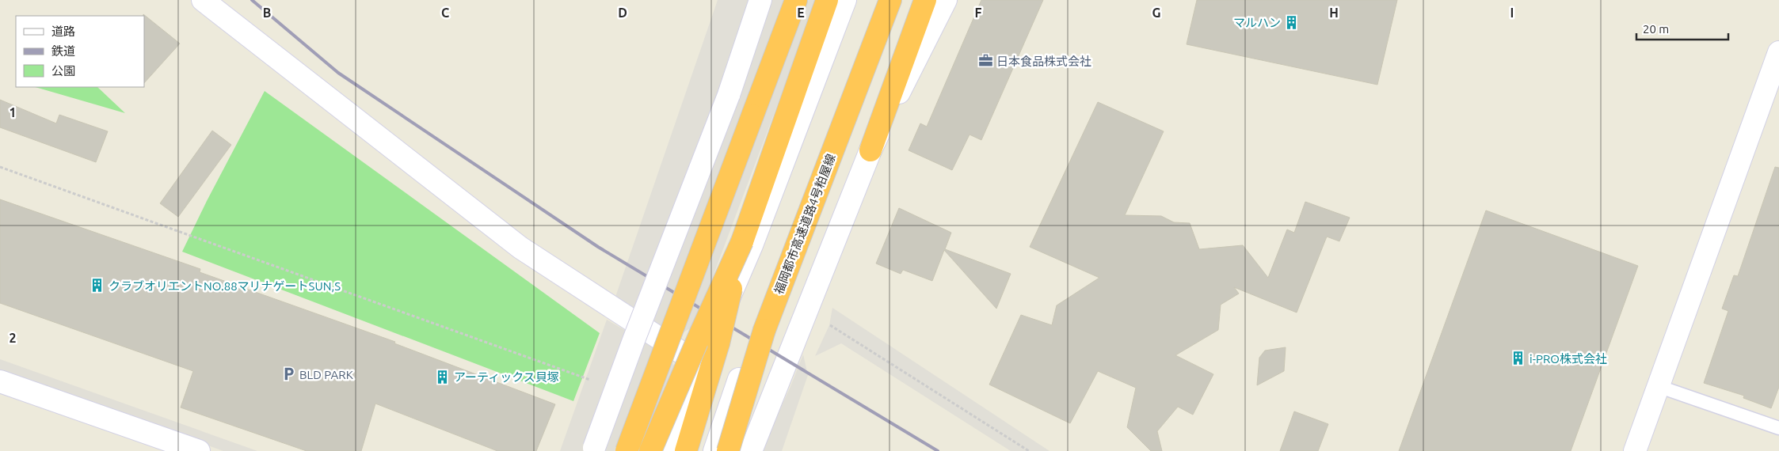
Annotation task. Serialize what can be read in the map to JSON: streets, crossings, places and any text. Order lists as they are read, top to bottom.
{
  "streets": {
    "highway": ["福岡都市高速道路4号粕屋線"]
  },
  "places": {
    "building": [
      "マルハン",
      "クラブオリエントNO.88マリナゲートSUN,S",
      "i-PRO株式会社",
      "アーティックス貝塚"
    ],
    "office": ["日本食品株式会社"],
    "parking": ["BLD PARK"]
  },
  "legend": ["道路", "鉄道", "公園"],
  "scale_bar": "20 m",
  "grid": {
    "columns": [
      "B",
      "C",
      "D",
      "E",
      "F",
      "G",
      "H",
      "I"
    ],
    "rows": ["1", "2"]
  }
}
